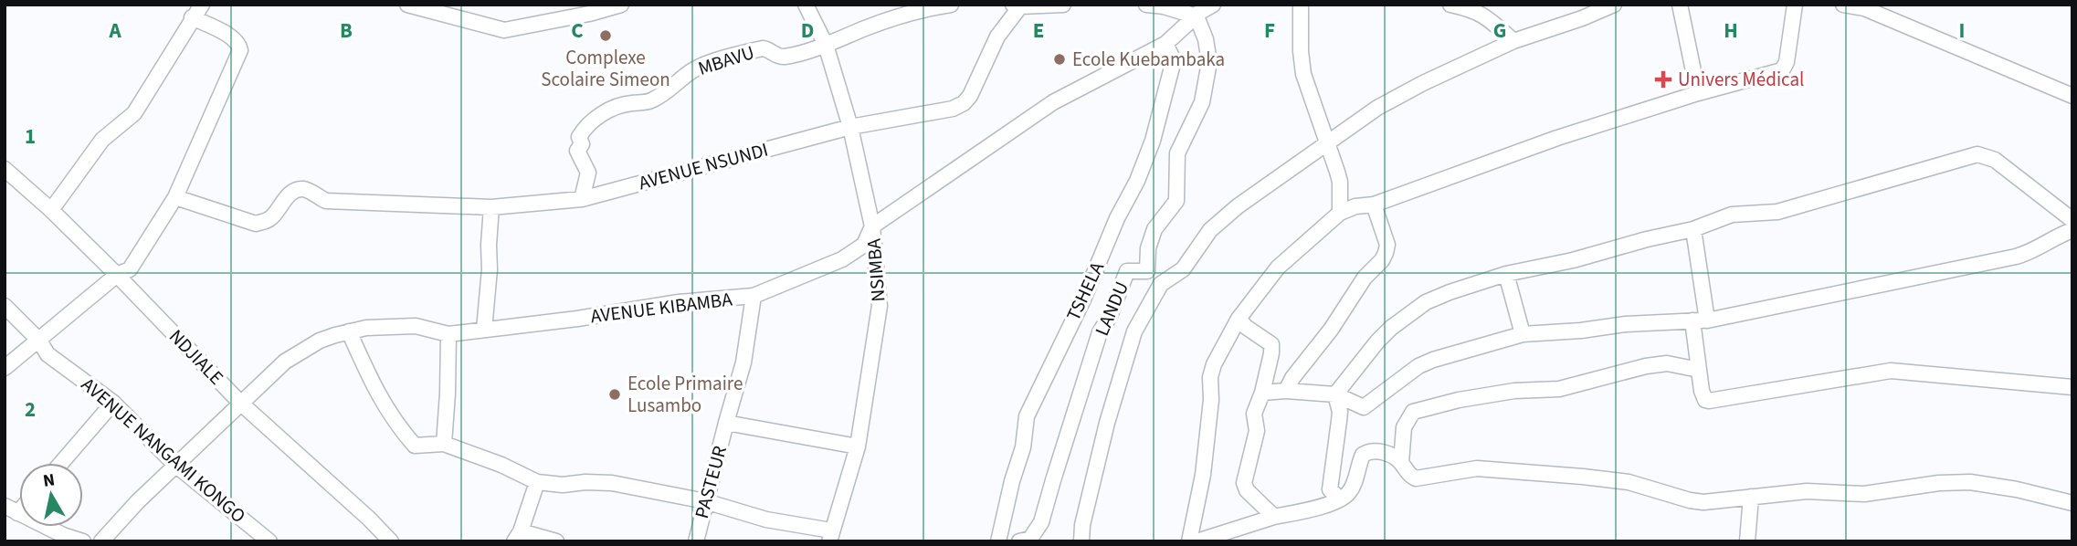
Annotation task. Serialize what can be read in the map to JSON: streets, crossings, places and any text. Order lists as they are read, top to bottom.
{
  "streets": {
    "street": [
      "MBAVU",
      "AVENUE NSUNDI",
      "NSIMBA",
      "TSHELA",
      "AVENUE KIBAMBA",
      "LANDU",
      "NDJIALE",
      "AVENUE NANGAMI KONGO",
      "PASTEUR"
    ]
  },
  "crossings": [
    ["MBAVU", "AVENUE NSUNDI"],
    ["MBAVU", "NSIMBA"],
    ["AVENUE NSUNDI", "NSIMBA"],
    ["NSIMBA", "AVENUE KIBAMBA"],
    ["TSHELA", "AVENUE KIBAMBA"],
    ["AVENUE KIBAMBA", "LANDU"],
    ["AVENUE KIBAMBA", "NDJIALE"],
    ["AVENUE KIBAMBA", "AVENUE NANGAMI KONGO"],
    ["AVENUE KIBAMBA", "PASTEUR"]
  ],
  "places": {
    "other": ["Complexe Scolaire Simeon", "Ecole Kuebambaka", "Ecole Primaire Lusambo"],
    "health": ["Univers Médical"]
  },
  "north": "top",
  "grid": {
    "columns": [
      "A",
      "B",
      "C",
      "D",
      "E",
      "F",
      "G",
      "H",
      "I"
    ],
    "rows": ["1", "2"]
  }
}
